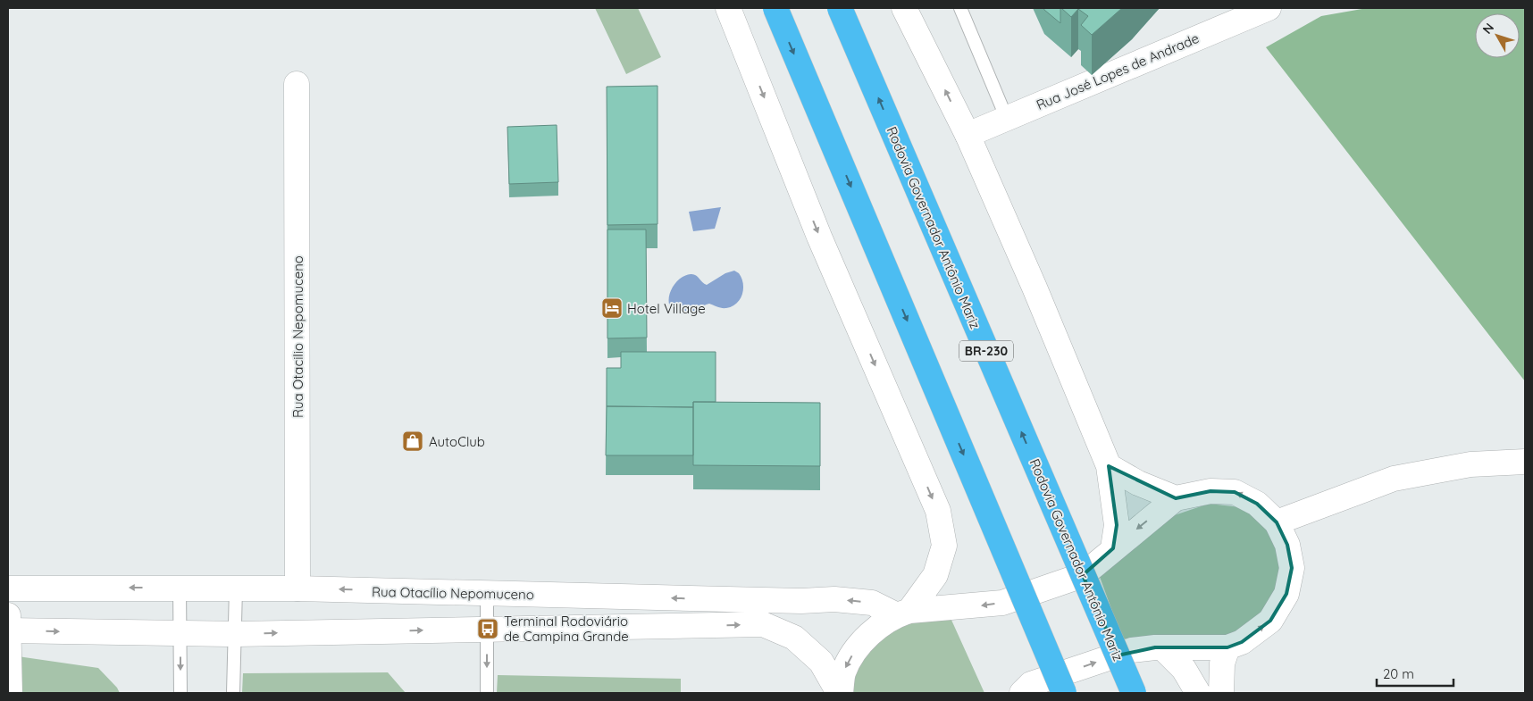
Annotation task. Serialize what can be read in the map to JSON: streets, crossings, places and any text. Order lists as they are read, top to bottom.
{
  "streets": {
    "highway": ["Rodovia Governador Antônio Mariz", "BR-230"],
    "street": ["Rua José Lopes de Andrade", "Rua Otacilio Nepomuceno", "Rua Otacílio Nepomuceno"]
  },
  "crossings": [
    ["Rua Otacilio Nepomuceno", "Rua Otacílio Nepomuceno"]
  ],
  "places": {
    "hotel": ["Hotel Village"],
    "shop": ["AutoClub"],
    "bus stop": ["Terminal Rodoviário de Campina Grande"]
  },
  "scale_bar": "20 m",
  "north": "top left"
}
